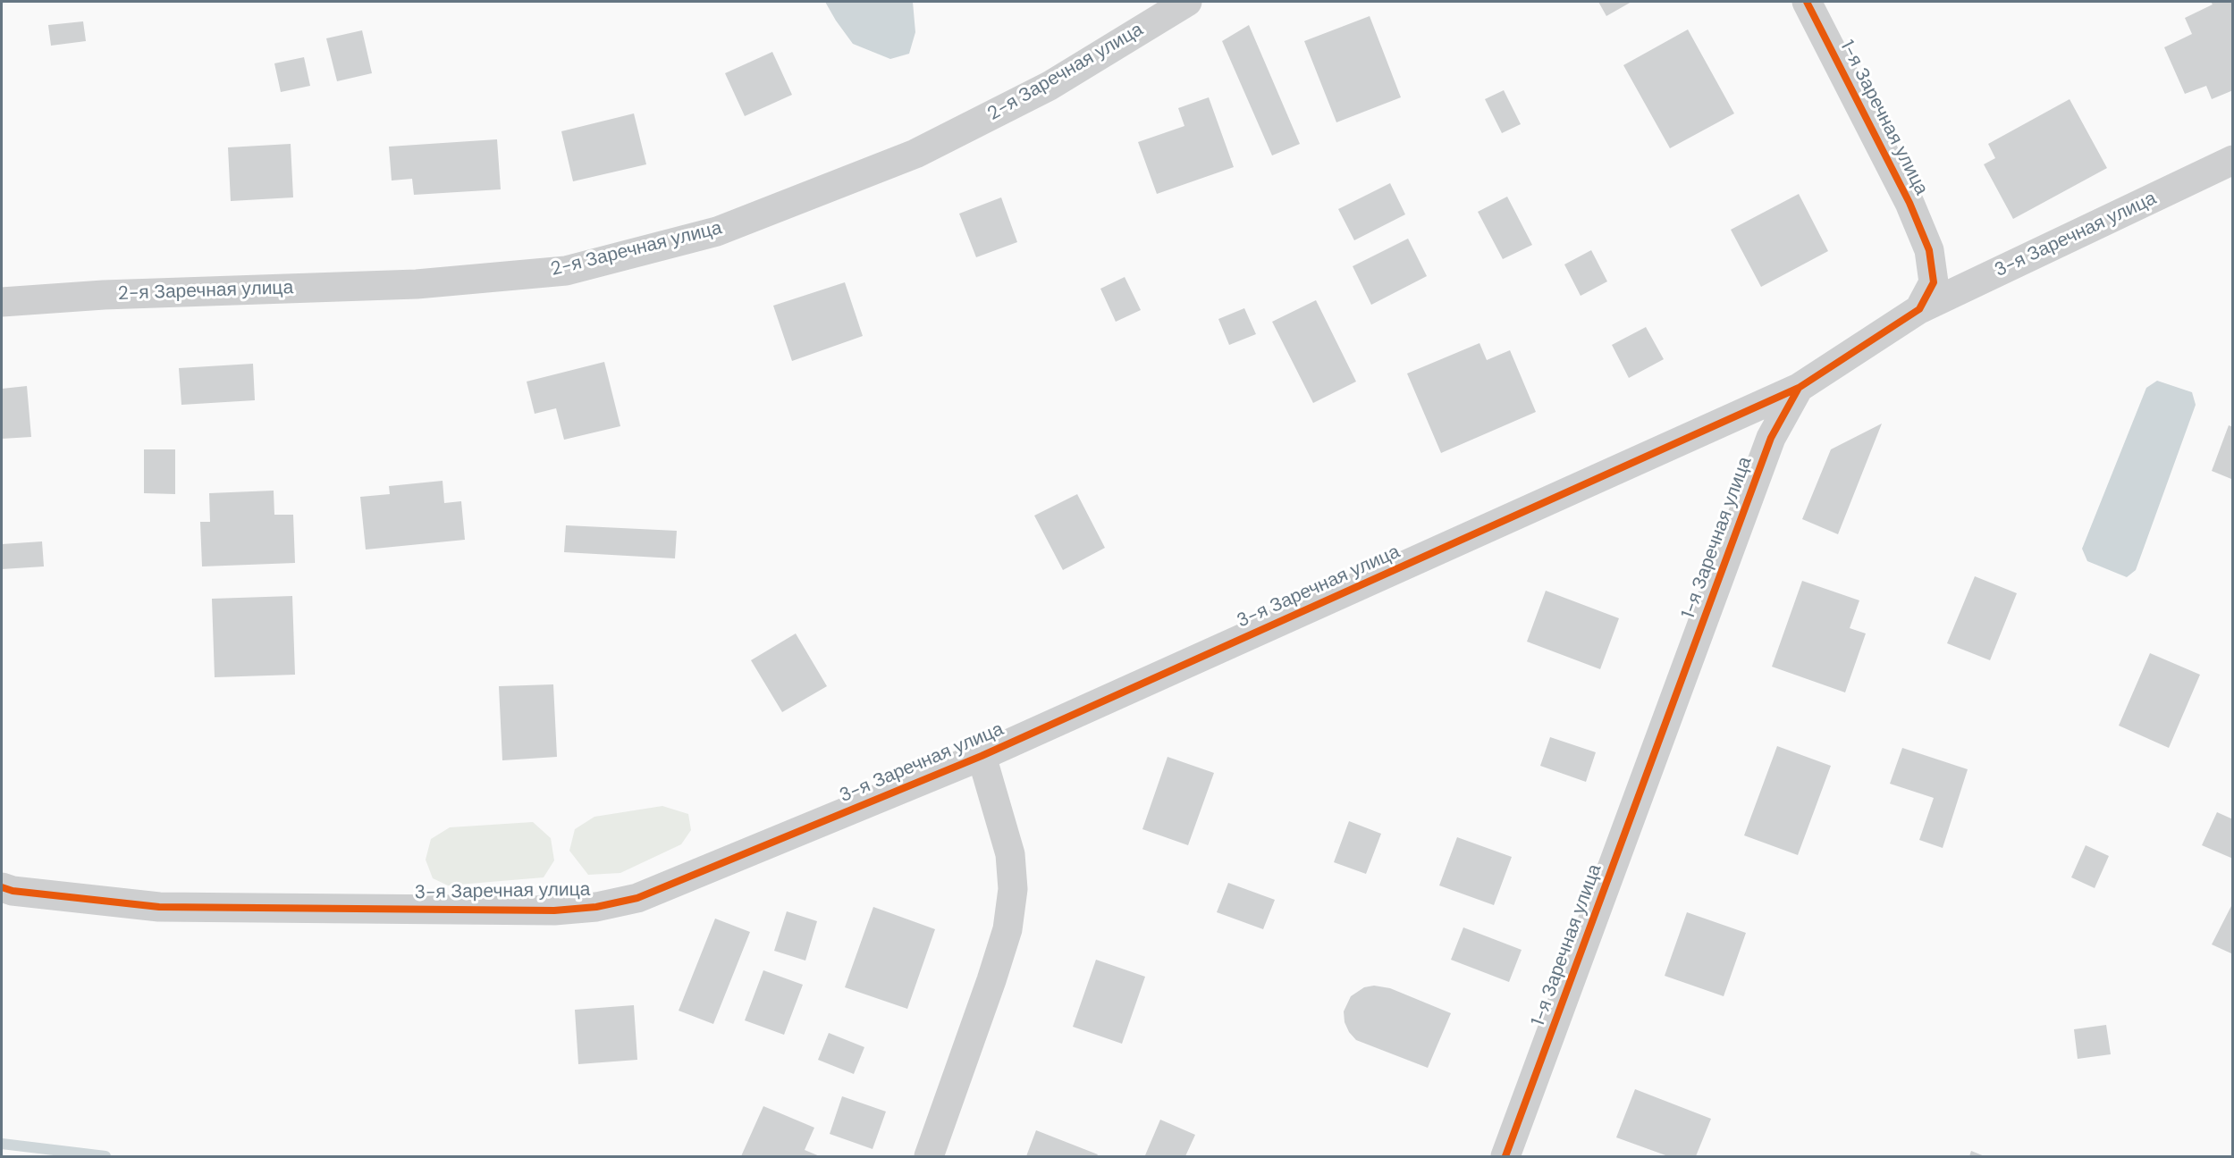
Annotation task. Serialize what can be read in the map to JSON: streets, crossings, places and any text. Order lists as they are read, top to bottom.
{
  "streets": {
    "street": ["2-я Заречная улица", "1-я Заречная улица", "3-я Заречная улица"]
  },
  "crossings": [
    ["1-я Заречная улица", "3-я Заречная улица"]
  ]
}
